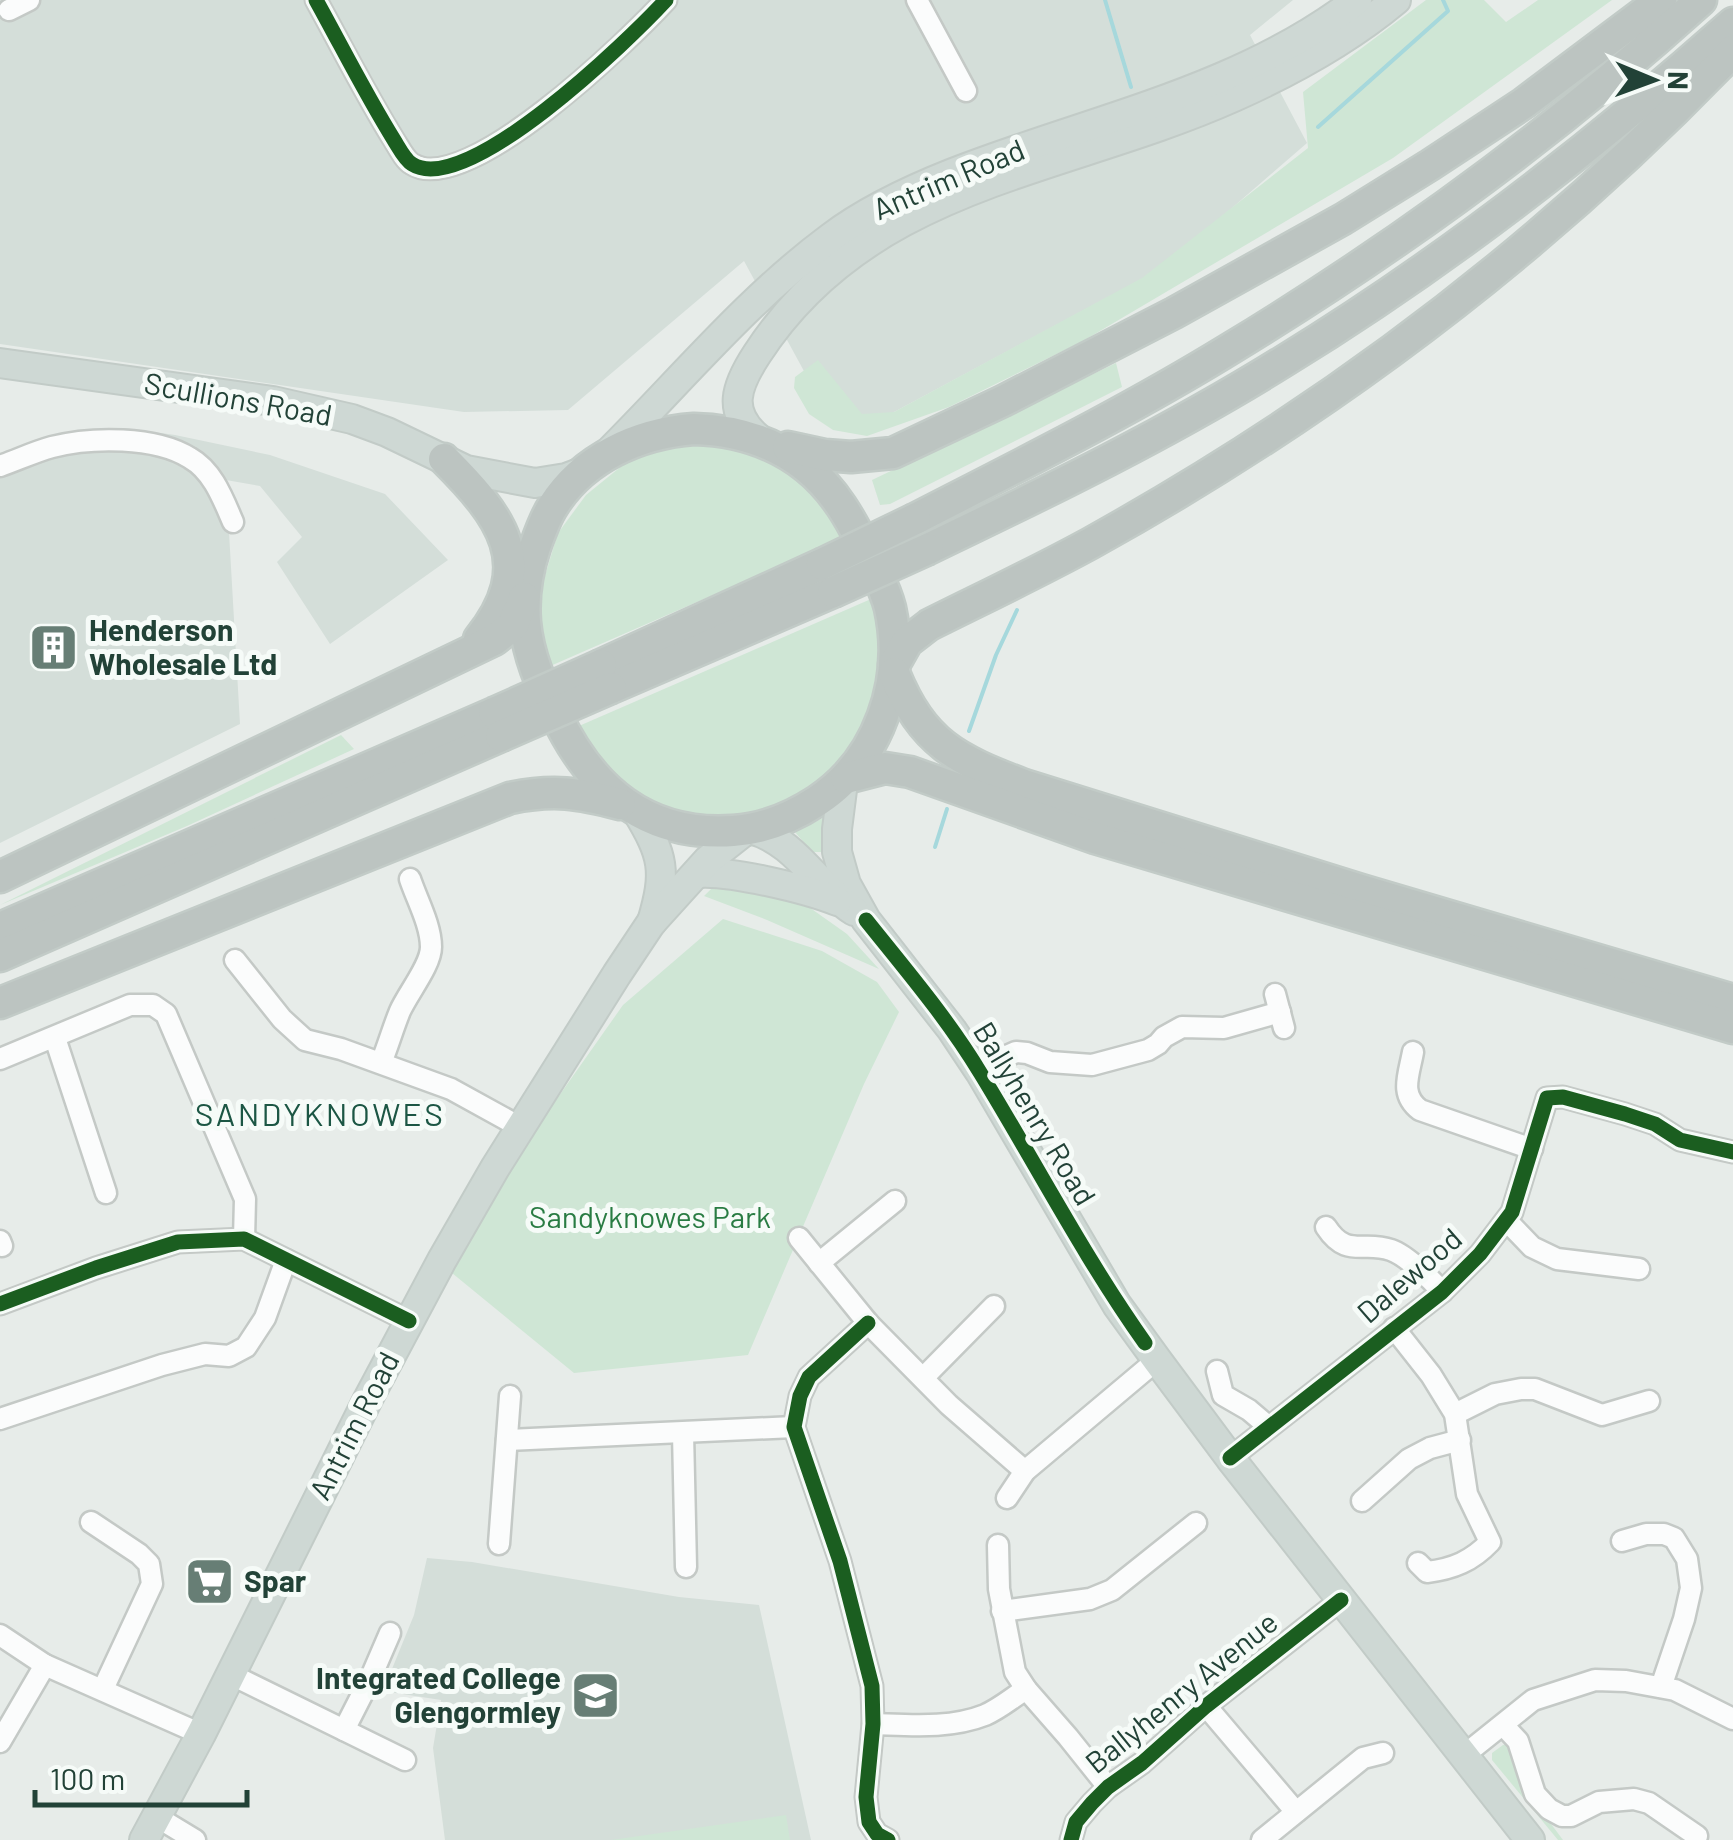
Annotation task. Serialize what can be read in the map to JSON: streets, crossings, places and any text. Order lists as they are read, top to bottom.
{
  "streets": {
    "main road": ["Antrim Road", "Scullions Road", "Ballyhenry Road"],
    "street": ["Dalewood", "Ballyhenry Avenue"]
  },
  "crossings": [
    ["Antrim Road", "Scullions Road"],
    ["Antrim Road", "Ballyhenry Road"],
    ["Ballyhenry Road", "Dalewood"],
    ["Ballyhenry Road", "Ballyhenry Avenue"]
  ],
  "districts": ["SANDYKNOWES"],
  "parks": ["Sandyknowes Park"],
  "places": {
    "building": ["Henderson Wholesale Ltd"],
    "supermarket": ["Spar"],
    "school or university": ["Integrated College Glengormley"]
  },
  "scale_bar": "100 m",
  "north": "right"
}
